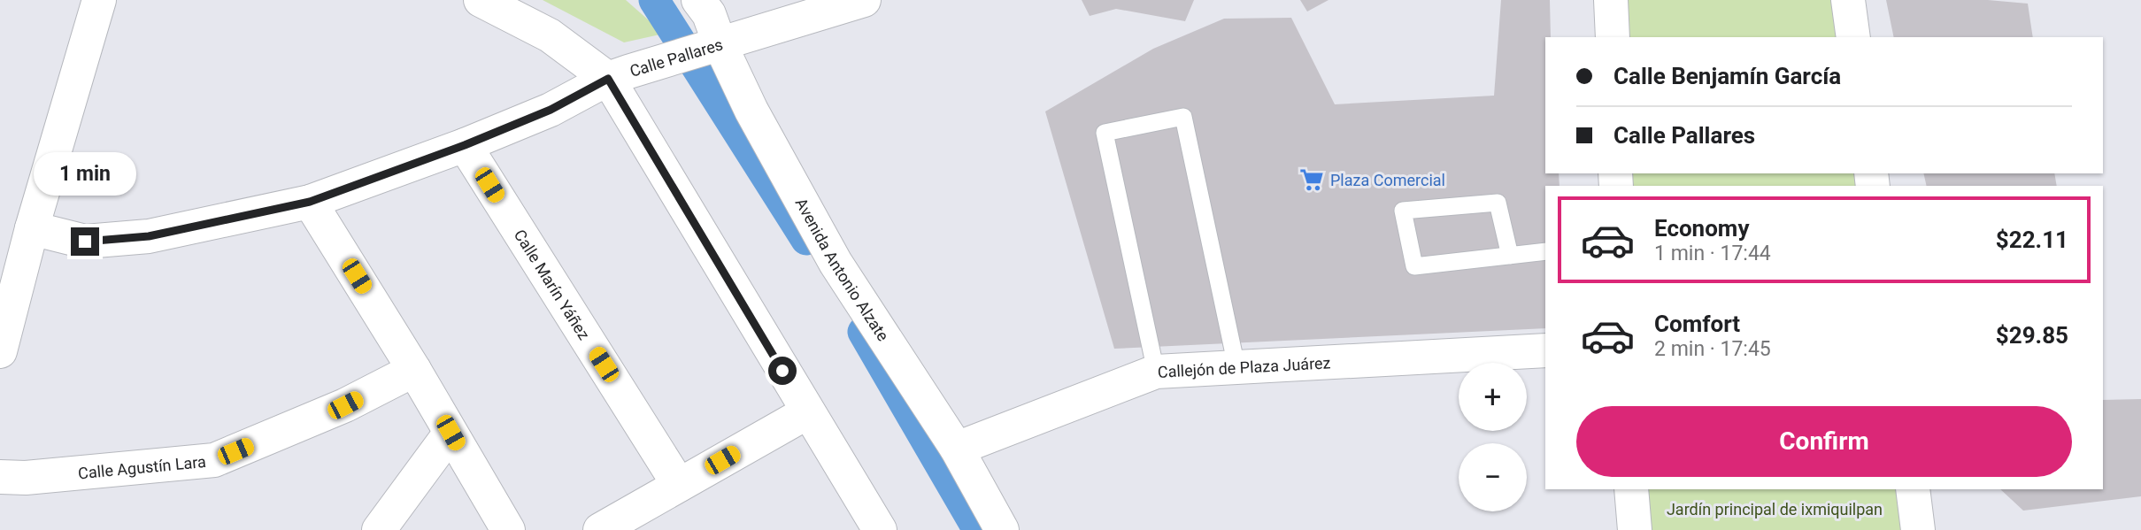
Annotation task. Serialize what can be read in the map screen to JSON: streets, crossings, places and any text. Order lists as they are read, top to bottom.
{
  "streets": {
    "street": [
      "Calle Pallares",
      "Avenida Antonio Alzate",
      "Calle Marín Yáñez",
      "Callejón de Plaza Juárez",
      "Calle Agustín Lara"
    ]
  },
  "crossings": [
    ["Calle Pallares", "Avenida Antonio Alzate"],
    ["Calle Pallares", "Calle Marín Yáñez"],
    ["Avenida Antonio Alzate", "Callejón de Plaza Juárez"]
  ],
  "parks": ["Jardín principal de ixmiquilpan"],
  "places": {
    "supermarket": ["Plaza Comercial"]
  },
  "page": {
    "banner": ["Calle Benjamín García", "Calle Pallares"],
    "bubble": "1 min",
    "list": [
      {
        "name": "Economy",
        "note": "1 min · 17:44",
        "value": "$22.11"
      },
      {
        "name": "Comfort",
        "note": "2 min · 17:45",
        "value": "$29.85"
      }
    ],
    "map_buttons": ["+", "−"],
    "buttons": "Confirm"
  }
}
